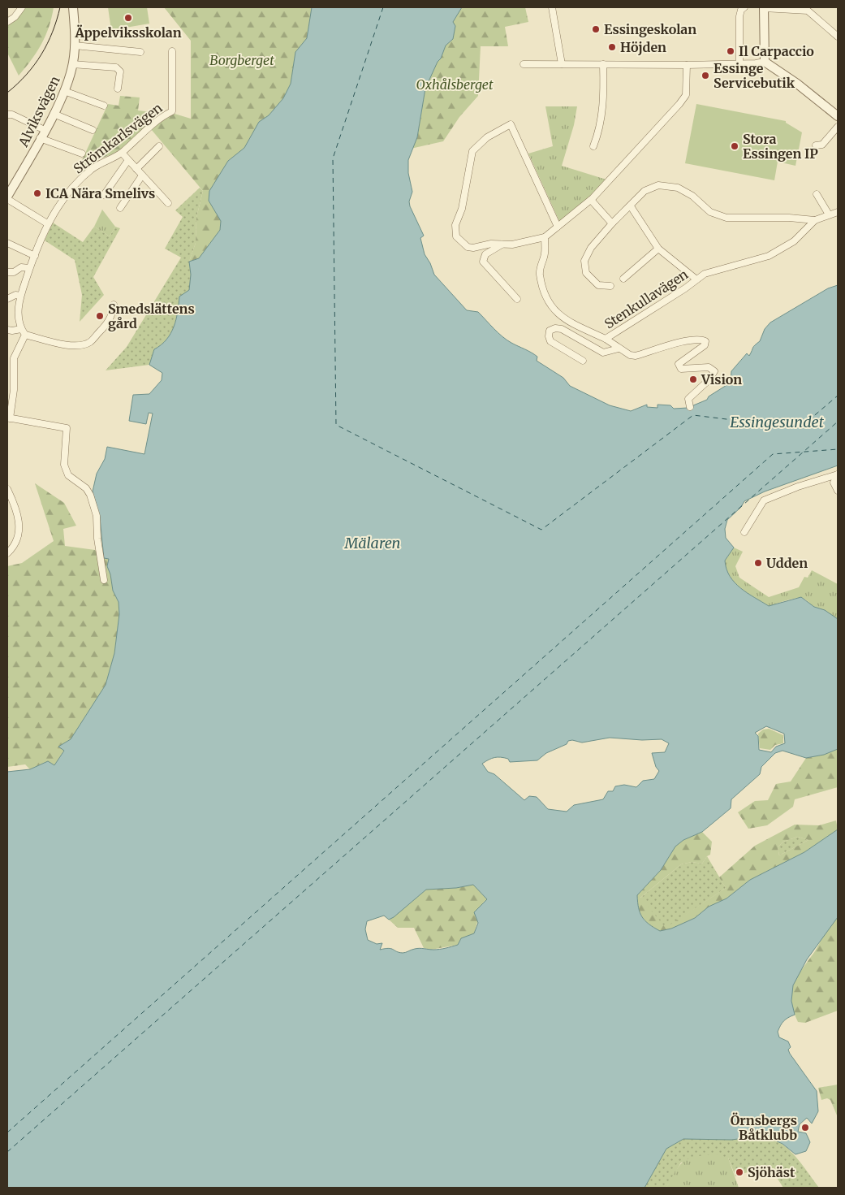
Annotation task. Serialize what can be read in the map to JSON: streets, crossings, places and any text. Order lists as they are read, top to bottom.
{
  "streets": {
    "street": ["Alviksvägen", "Strömkarlsvägen", "Stenkullavägen"]
  },
  "water": ["Essingesundet", "Mälaren"],
  "parks": ["Borgberget", "Oxhålsberget"],
  "places": [
    "Äppelviksskolan",
    "Essingeskolan",
    "Höjden",
    "Il Carpaccio",
    "Essinge Servicebutik",
    "Stora Essingen IP",
    "ICA Nära Smelivs",
    "Smedslättens gård",
    "Vision",
    "Udden",
    "Örnsbergs Båtklubb",
    "Sjöhäst"
  ]
}
